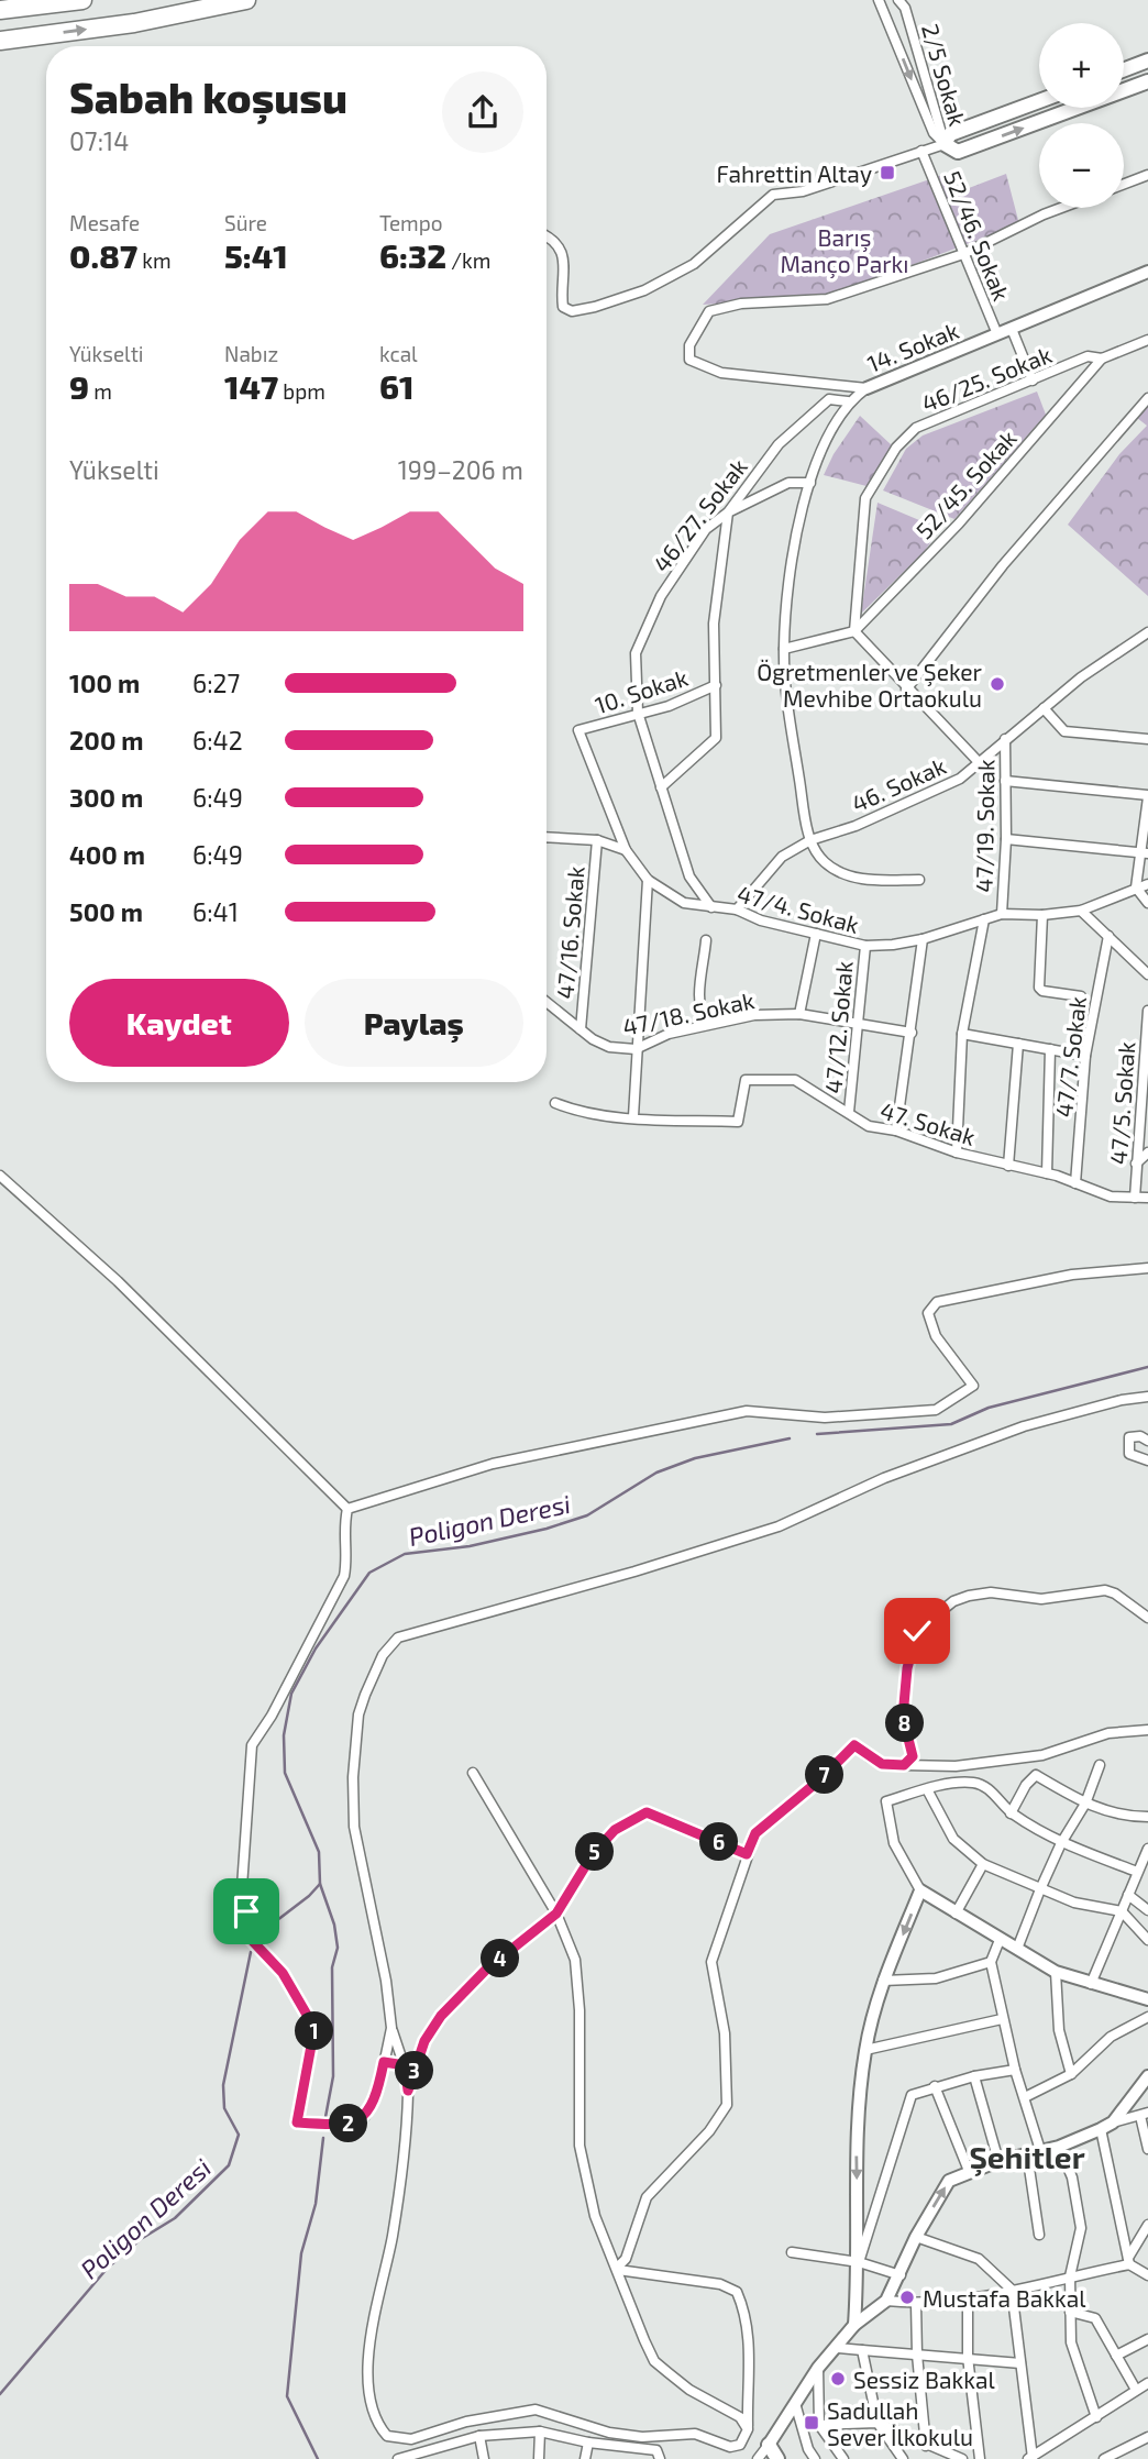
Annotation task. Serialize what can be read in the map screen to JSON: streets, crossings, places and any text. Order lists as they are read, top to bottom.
{
  "streets": {
    "street": [
      "2/5 Sokak",
      "52/46. Sokak",
      "14. Sokak",
      "46/25. Sokak",
      "52/45. Sokak",
      "46/27. Sokak",
      "10. Sokak",
      "46. Sokak",
      "47/19. Sokak",
      "47/4. Sokak",
      "47/16. Sokak",
      "47/18. Sokak",
      "47/12. Sokak",
      "47/7. Sokak",
      "47/5. Sokak",
      "47. Sokak"
    ]
  },
  "crossings": [
    ["52/46. Sokak", "14. Sokak"],
    ["52/46. Sokak", "46/25. Sokak"],
    ["46/25. Sokak", "52/45. Sokak"],
    ["46/27. Sokak", "10. Sokak"],
    ["46/27. Sokak", "47/4. Sokak"],
    ["10. Sokak", "47/4. Sokak"],
    ["46. Sokak", "47/19. Sokak"],
    ["46. Sokak", "47/4. Sokak"],
    ["47/19. Sokak", "47/4. Sokak"],
    ["47/4. Sokak", "47/12. Sokak"],
    ["47/16. Sokak", "47/18. Sokak"],
    ["47/18. Sokak", "47/12. Sokak"],
    ["47/12. Sokak", "47. Sokak"],
    ["47/7. Sokak", "47. Sokak"],
    ["47/5. Sokak", "47. Sokak"]
  ],
  "districts": ["Şehitler"],
  "water": ["Poligon Deresi"],
  "parks": ["Barış Manço Parkı"],
  "places": {
    "transit": ["Fahrettin Altay", "Sadullah Sever İlkokulu"],
    "other": ["Ögretmenler ve Şeker Mevhibe Ortaokulu", "Mustafa Bakkal", "Sessiz Bakkal"]
  },
  "page": {
    "map_buttons": ["+", "−"],
    "heading": ["Sabah koşusu", "07:14"],
    "stats": [
      ["Mesafe", "0.87 km"],
      ["Süre", "5:41"],
      ["Tempo", "6:32 /km"],
      ["Yükselti", "9 m"],
      ["Nabız", "147 bpm"],
      ["kcal", "61"]
    ],
    "chart": ["Yükselti", "199–206 m"],
    "list": [
      {
        "name": "100 m",
        "note": "6:27"
      },
      {
        "name": "200 m",
        "note": "6:42"
      },
      {
        "name": "300 m",
        "note": "6:49"
      },
      {
        "name": "400 m",
        "note": "6:49"
      },
      {
        "name": "500 m",
        "note": "6:41"
      }
    ],
    "buttons": ["Kaydet", "Paylaş"],
    "pins": [
      "8",
      "7",
      "6",
      "5",
      "4",
      "1",
      "3",
      "2"
    ]
  }
}
